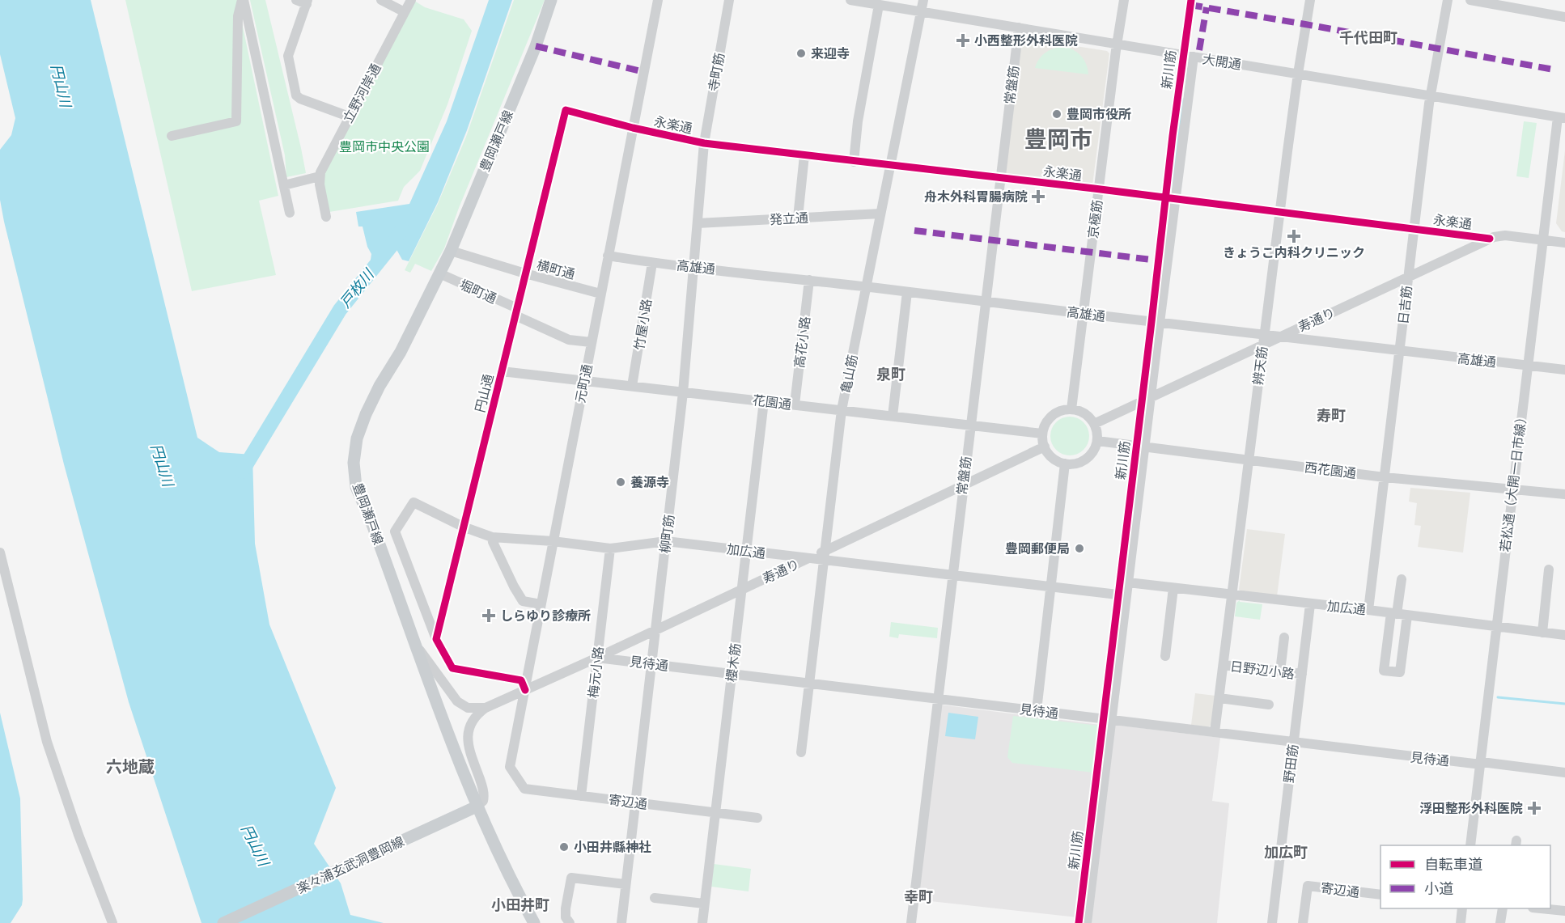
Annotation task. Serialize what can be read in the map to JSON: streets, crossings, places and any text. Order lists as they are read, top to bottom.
{
  "streets": {
    "main road": ["豊岡瀬戸線", "楽々浦玄武洞豊岡線"],
    "street": [
      "大開通",
      "新川筋",
      "寺町筋",
      "常盤筋",
      "立野河岸通",
      "永楽通",
      "発立通",
      "京極筋",
      "高雄通",
      "横町通",
      "堀町通",
      "日吉筋",
      "寿通り",
      "竹屋小路",
      "高花小路",
      "辨天筋",
      "亀山筋",
      "元町通",
      "円山通",
      "花園通",
      "西花園通",
      "若松通（大開一日市線）",
      "柳町筋",
      "加広通",
      "櫻木筋",
      "見待通",
      "日野辺小路",
      "梅元小路",
      "野田筋",
      "寄辺通"
    ]
  },
  "crossings": [
    ["大開通", "新川筋"],
    ["大開通", "常盤筋"],
    ["大開通", "京極筋"],
    ["大開通", "日吉筋"],
    ["大開通", "辨天筋"],
    ["大開通", "亀山筋"],
    ["大開通", "若松通（大開一日市線）"],
    ["新川筋", "永楽通"],
    ["新川筋", "高雄通"],
    ["新川筋", "寿通り"],
    ["新川筋", "西花園通"],
    ["新川筋", "加広通"],
    ["新川筋", "見待通"],
    ["寺町筋", "永楽通"],
    ["寺町筋", "柳町筋"],
    ["常盤筋", "永楽通"],
    ["常盤筋", "高雄通"],
    ["常盤筋", "寿通り"],
    ["常盤筋", "花園通"],
    ["常盤筋", "見待通"],
    ["永楽通", "京極筋"],
    ["永楽通", "日吉筋"],
    ["永楽通", "寿通り"],
    ["永楽通", "辨天筋"],
    ["永楽通", "亀山筋"],
    ["永楽通", "元町通"],
    ["永楽通", "円山通"],
    ["永楽通", "柳町筋"],
    ["豊岡瀬戸線", "横町通"],
    ["豊岡瀬戸線", "堀町通"],
    ["豊岡瀬戸線", "楽々浦玄武洞豊岡線"],
    ["発立通", "亀山筋"],
    ["発立通", "柳町筋"],
    ["京極筋", "高雄通"],
    ["京極筋", "寿通り"],
    ["京極筋", "花園通"],
    ["京極筋", "西花園通"],
    ["高雄通", "日吉筋"],
    ["高雄通", "寿通り"],
    ["高雄通", "竹屋小路"],
    ["高雄通", "高花小路"],
    ["高雄通", "辨天筋"],
    ["高雄通", "亀山筋"],
    ["高雄通", "元町通"],
    ["高雄通", "若松通（大開一日市線）"],
    ["高雄通", "柳町筋"],
    ["横町通", "元町通"],
    ["横町通", "円山通"],
    ["堀町通", "元町通"],
    ["堀町通", "円山通"],
    ["日吉筋", "寿通り"],
    ["日吉筋", "西花園通"],
    ["日吉筋", "加広通"],
    ["寿通り", "辨天筋"],
    ["寿通り", "亀山筋"],
    ["寿通り", "元町通"],
    ["寿通り", "花園通"],
    ["寿通り", "西花園通"],
    ["寿通り", "若松通（大開一日市線）"],
    ["寿通り", "柳町筋"],
    ["寿通り", "加広通"],
    ["寿通り", "櫻木筋"],
    ["寿通り", "見待通"],
    ["寿通り", "梅元小路"],
    ["竹屋小路", "花園通"],
    ["高花小路", "花園通"],
    ["辨天筋", "西花園通"],
    ["辨天筋", "加広通"],
    ["辨天筋", "見待通"],
    ["辨天筋", "日野辺小路"],
    ["亀山筋", "花園通"],
    ["亀山筋", "見待通"],
    ["元町通", "円山通"],
    ["元町通", "花園通"],
    ["元町通", "加広通"],
    ["元町通", "寄辺通"],
    ["円山通", "花園通"],
    ["円山通", "加広通"],
    ["花園通", "西花園通"],
    ["花園通", "柳町筋"],
    ["花園通", "櫻木筋"],
    ["西花園通", "若松通（大開一日市線）"],
    ["若松通（大開一日市線）", "加広通"],
    ["若松通（大開一日市線）", "見待通"],
    ["柳町筋", "加広通"],
    ["柳町筋", "見待通"],
    ["柳町筋", "寄辺通"],
    ["加広通", "櫻木筋"],
    ["加広通", "梅元小路"],
    ["加広通", "野田筋"],
    ["櫻木筋", "見待通"],
    ["櫻木筋", "寄辺通"],
    ["見待通", "梅元小路"],
    ["見待通", "野田筋"],
    ["日野辺小路", "野田筋"],
    ["梅元小路", "寄辺通"]
  ],
  "districts": [
    "千代田町",
    "豊岡市",
    "泉町",
    "寿町",
    "六地蔵",
    "加広町",
    "幸町",
    "小田井町"
  ],
  "water": ["円山川", "戸枚川"],
  "parks": ["豊岡市中央公園"],
  "places": {
    "health": [
      "小西整形外科医院",
      "舟木外科胃腸病院",
      "きょうこ内科クリニック",
      "しらゆり診療所",
      "浮田整形外科医院"
    ],
    "other": [
      "来迎寺",
      "豊岡市役所",
      "養源寺",
      "豊岡郵便局",
      "小田井縣神社"
    ]
  },
  "legend": ["自転車道", "小道"]
}
